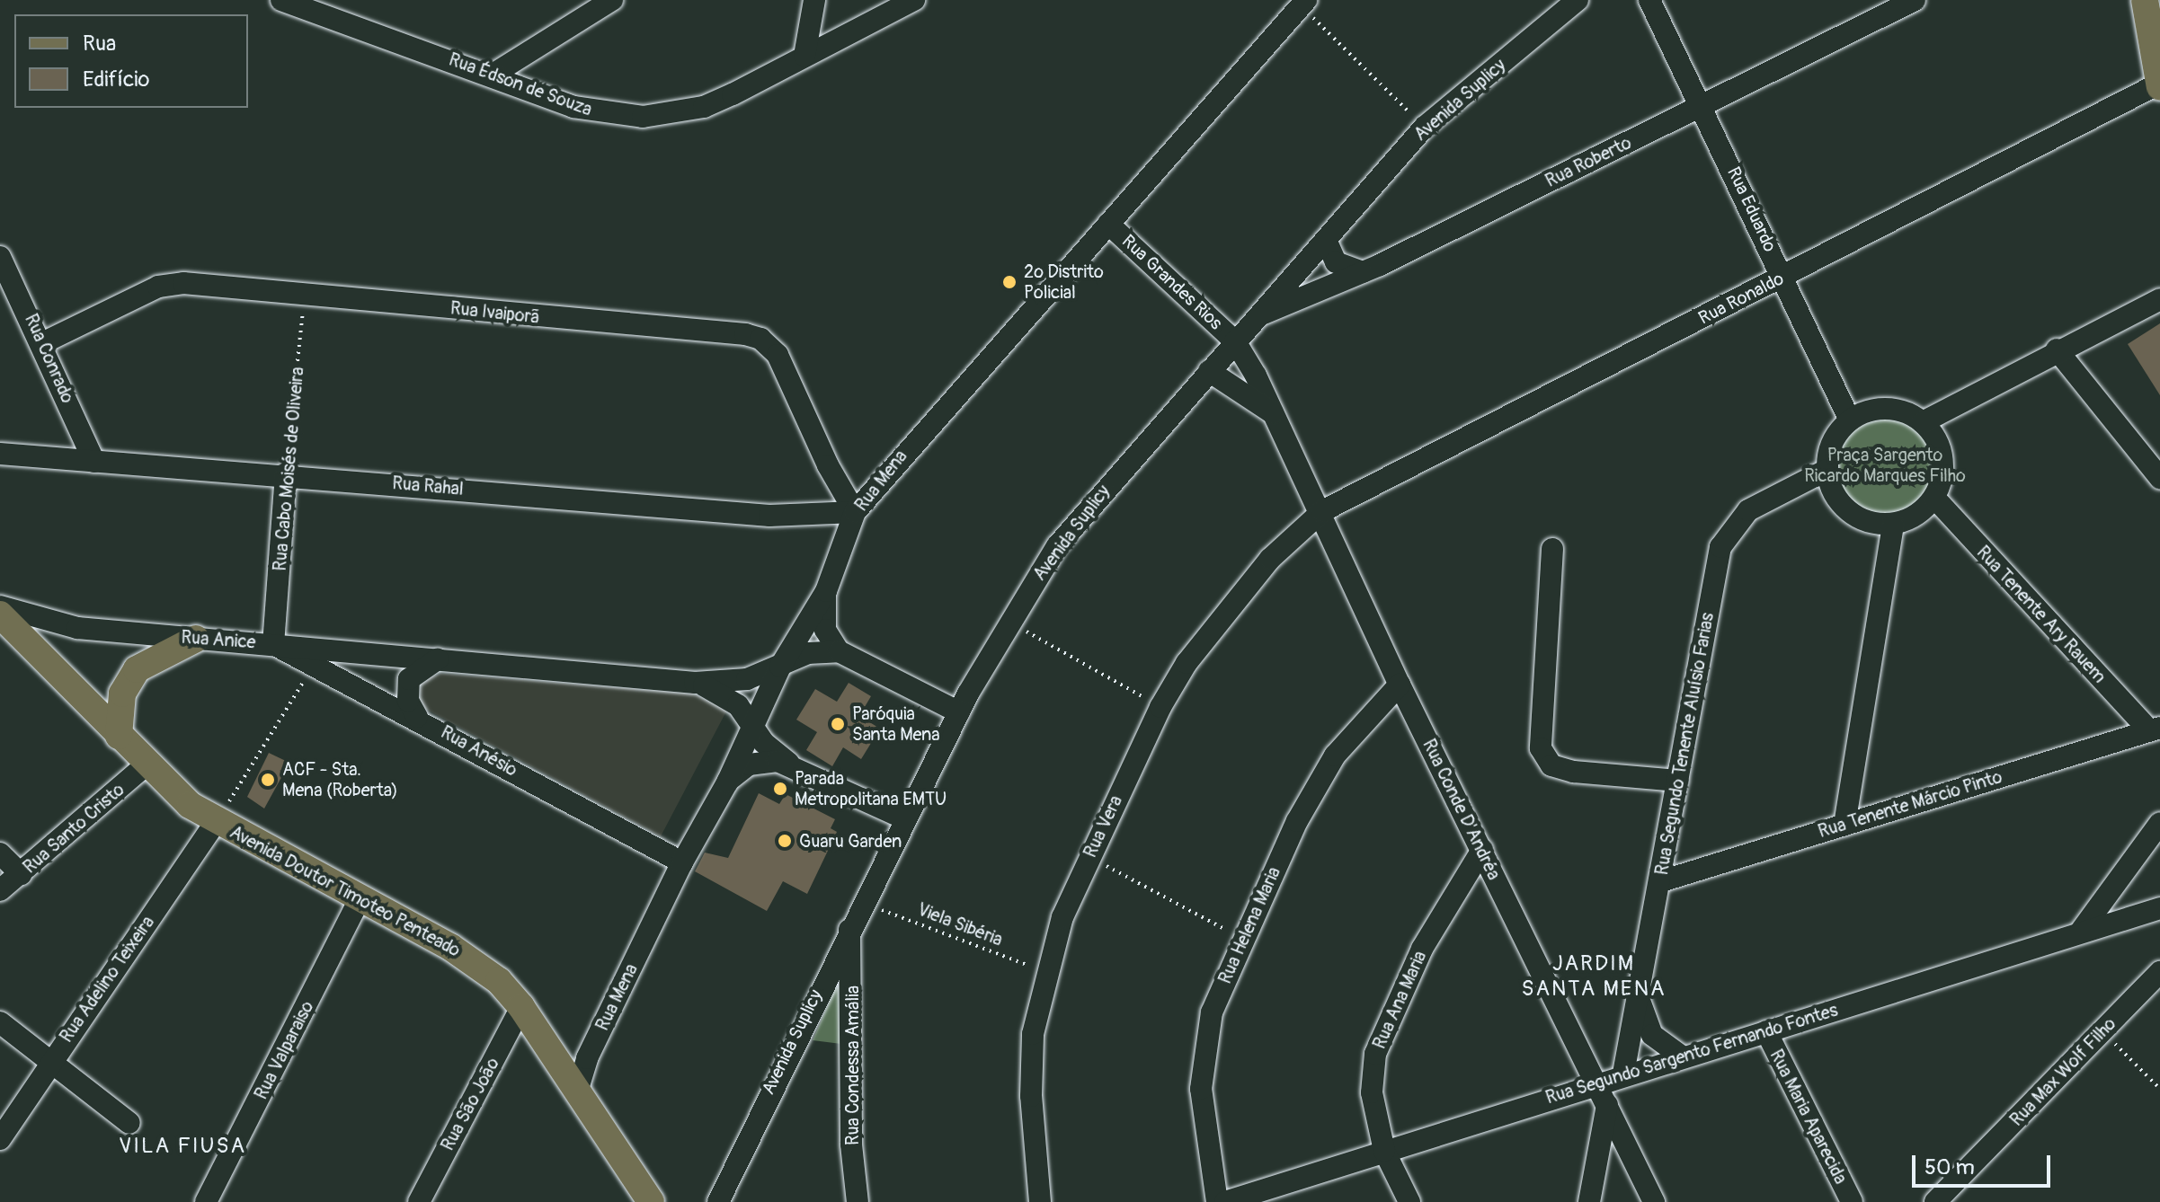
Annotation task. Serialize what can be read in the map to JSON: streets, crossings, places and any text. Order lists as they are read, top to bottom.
{
  "streets": {
    "main road": ["Avenida Doutor Timoteo Penteado"],
    "street": [
      "Rua Édson de Souza",
      "Avenida Suplicy",
      "Rua Roberto",
      "Rua Eduardo",
      "Rua Grandes Rios",
      "Rua Ronaldo",
      "Rua Ivaiporã",
      "Rua Conrado",
      "Rua Cabo Moisés de Oliveira",
      "Rua Mena",
      "Rua Rahal",
      "Rua Tenente Ary Rauem",
      "Rua Anice",
      "Rua Segundo Tenente Aluísio Farias",
      "Rua Anésio",
      "Rua Tenente Márcio Pinto",
      "Rua Conde D'Andréa",
      "Rua Vera",
      "Rua Santo Cristo",
      "Rua Helena Maria",
      "Rua Adelino Teixeira",
      "Rua Ana Maria",
      "Rua Valparaiso",
      "Rua Segundo Sargento Fernando Fontes",
      "Rua Condessa Amália",
      "Rua Max Wolf Filho",
      "Rua São João",
      "Rua Maria Aparecida"
    ],
    "path": ["Viela Sibéria"]
  },
  "crossings": [
    ["Avenida Suplicy", "Rua Roberto"],
    ["Avenida Suplicy", "Rua Grandes Rios"],
    ["Avenida Suplicy", "Rua Conde D'Andréa"],
    ["Avenida Suplicy", "Viela Sibéria"],
    ["Avenida Suplicy", "Rua Condessa Amália"],
    ["Rua Roberto", "Rua Eduardo"],
    ["Rua Eduardo", "Rua Ronaldo"],
    ["Rua Eduardo", "Rua Tenente Ary Rauem"],
    ["Rua Eduardo", "Rua Segundo Tenente Aluísio Farias"],
    ["Rua Grandes Rios", "Rua Mena"],
    ["Rua Grandes Rios", "Rua Conde D'Andréa"],
    ["Rua Ronaldo", "Rua Conde D'Andréa"],
    ["Rua Ronaldo", "Rua Vera"],
    ["Rua Ivaiporã", "Rua Conrado"],
    ["Rua Ivaiporã", "Rua Cabo Moisés de Oliveira"],
    ["Rua Ivaiporã", "Rua Mena"],
    ["Rua Ivaiporã", "Rua Rahal"],
    ["Rua Conrado", "Rua Rahal"],
    ["Rua Cabo Moisés de Oliveira", "Rua Rahal"],
    ["Rua Cabo Moisés de Oliveira", "Rua Anice"],
    ["Rua Cabo Moisés de Oliveira", "Rua Anésio"],
    ["Rua Mena", "Rua Rahal"],
    ["Rua Mena", "Rua Anice"],
    ["Rua Mena", "Rua Anésio"],
    ["Rua Mena", "Avenida Doutor Timoteo Penteado"],
    ["Rua Tenente Ary Rauem", "Rua Segundo Tenente Aluísio Farias"],
    ["Rua Tenente Ary Rauem", "Rua Tenente Márcio Pinto"],
    ["Rua Anice", "Rua Anésio"],
    ["Rua Segundo Tenente Aluísio Farias", "Rua Tenente Márcio Pinto"],
    ["Rua Segundo Tenente Aluísio Farias", "Rua Segundo Sargento Fernando Fontes"],
    ["Rua Conde D'Andréa", "Rua Vera"],
    ["Rua Conde D'Andréa", "Rua Helena Maria"],
    ["Rua Conde D'Andréa", "Rua Ana Maria"],
    ["Rua Conde D'Andréa", "Rua Segundo Sargento Fernando Fontes"],
    ["Rua Vera", "Viela Sibéria"],
    ["Rua Santo Cristo", "Avenida Doutor Timoteo Penteado"],
    ["Avenida Doutor Timoteo Penteado", "Rua Adelino Teixeira"],
    ["Avenida Doutor Timoteo Penteado", "Rua Valparaiso"],
    ["Avenida Doutor Timoteo Penteado", "Rua São João"],
    ["Rua Ana Maria", "Rua Segundo Sargento Fernando Fontes"],
    ["Rua Segundo Sargento Fernando Fontes", "Rua Maria Aparecida"]
  ],
  "districts": ["JARDIM SANTA MENA", "VILA FIUSA"],
  "parks": ["Praça Sargento Ricardo Marques Filho"],
  "places": [
    "2º Distrito Policial",
    "Paróquia Santa Mena",
    "ACF - Sta. Mena (Roberta)",
    "Parada Metropolitana EMTU",
    "Guaru Garden"
  ],
  "legend": ["Rua", "Edifício"],
  "scale_bar": "50 m"
}
